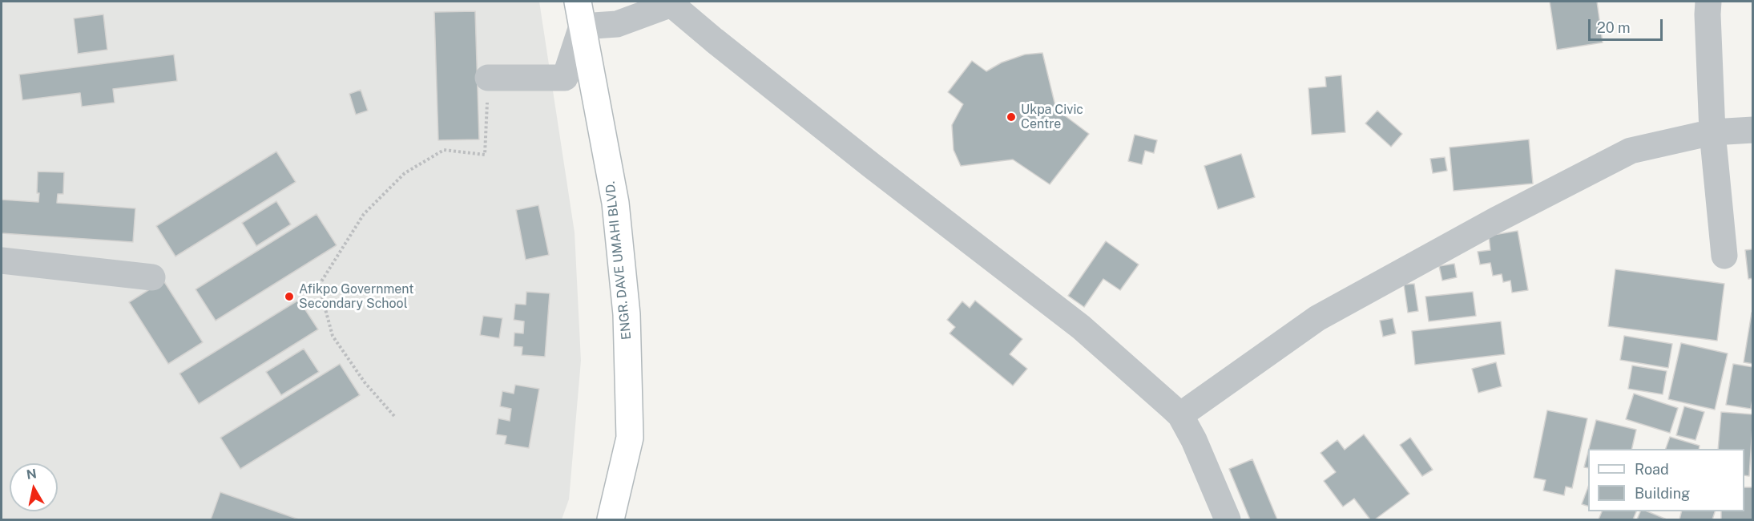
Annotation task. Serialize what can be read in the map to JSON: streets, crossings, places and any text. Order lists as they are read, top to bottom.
{
  "streets": {
    "street": ["ENGR. DAVE UMAHI BLVD."]
  },
  "places": ["Ukpa Civic Centre", "Afikpo Government Secondary School"],
  "legend": ["Road", "Building"],
  "scale_bar": "20 m",
  "north": "top"
}
